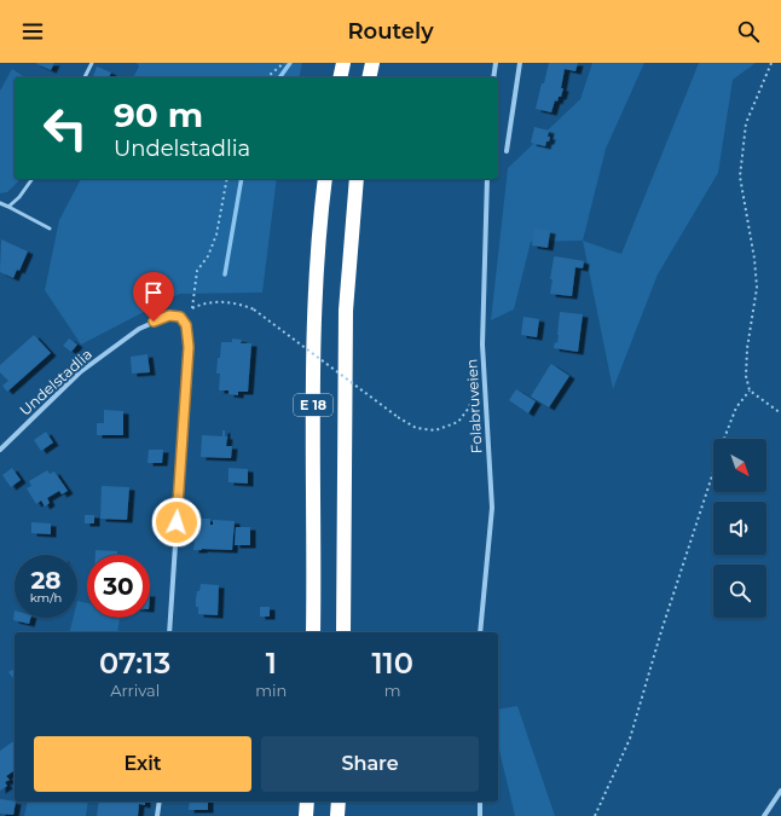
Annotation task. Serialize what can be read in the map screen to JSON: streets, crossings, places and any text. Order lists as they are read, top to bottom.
{
  "streets": {
    "highway": ["E 18"],
    "street": ["Undelstadlia", "Folabruveien"]
  },
  "north": "bottom right",
  "page": {
    "header": "Routely",
    "turn": ["90 m", "Undelstadlia"],
    "speed": "28 km/h",
    "limit": "30",
    "eta": [
      "07:13",
      "Arrival",
      "1",
      "min",
      "110",
      "m"
    ],
    "buttons": ["Exit", "Share"]
  }
}
